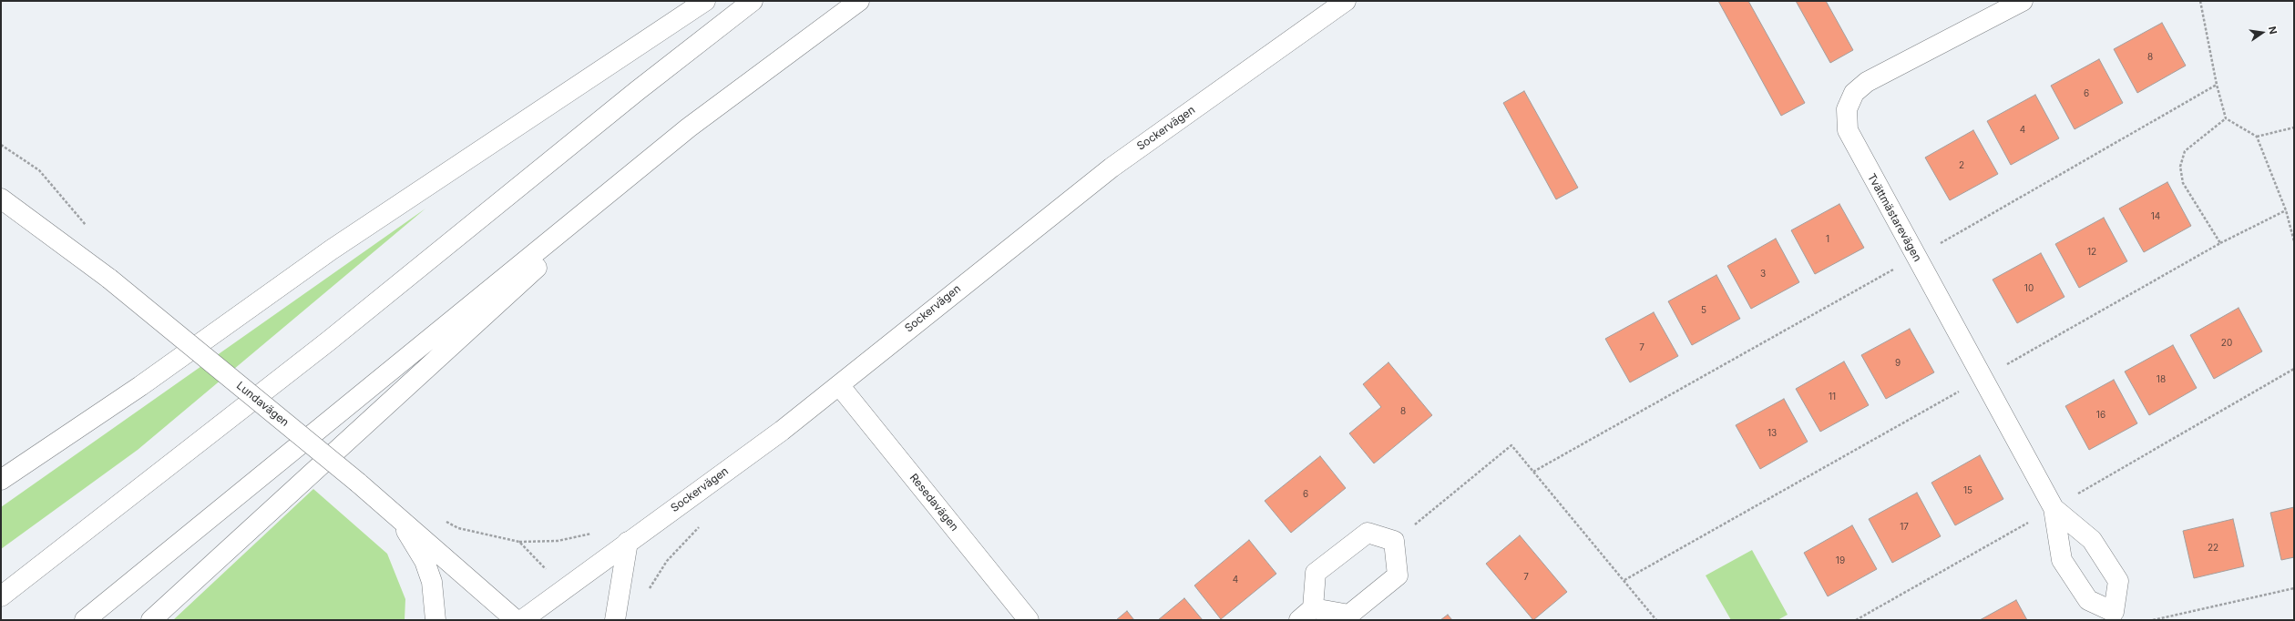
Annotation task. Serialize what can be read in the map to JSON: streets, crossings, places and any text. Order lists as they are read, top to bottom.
{
  "streets": {
    "main road": [
      "Sockervägen",
      "Tvättmästarevägen",
      "Lundavägen",
      "Resedavägen"
    ]
  },
  "crossings": [
    ["Sockervägen", "Resedavägen"]
  ],
  "house_numbers": [
    "8",
    "6",
    "4",
    "2",
    "14",
    "1",
    "12",
    "3",
    "10",
    "5",
    "20",
    "7",
    "9",
    "18",
    "11",
    "8",
    "16",
    "13",
    "15",
    "6",
    "17",
    "22",
    "19",
    "7",
    "4"
  ],
  "north": "right"
}
